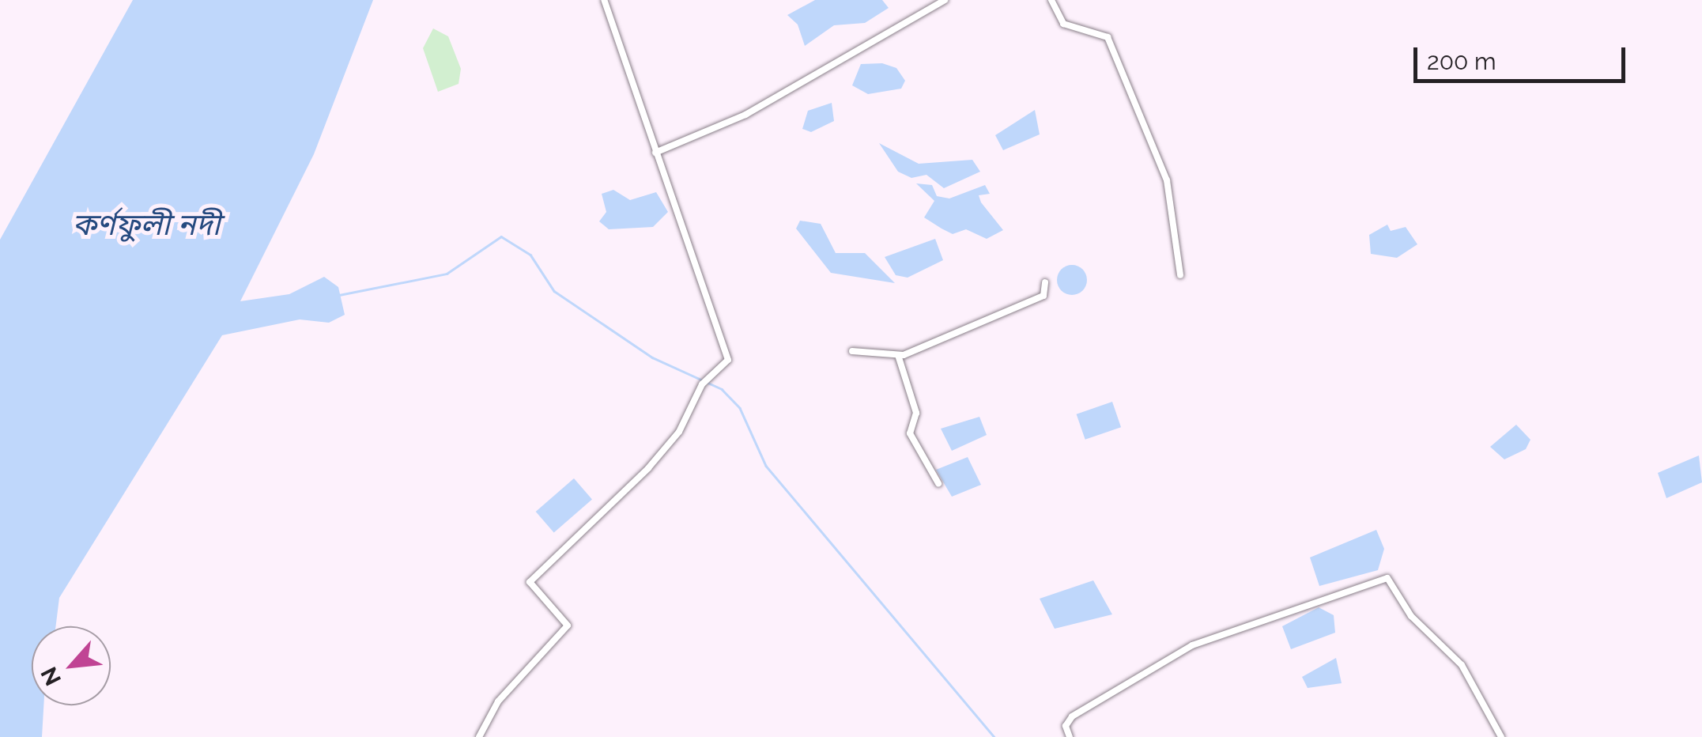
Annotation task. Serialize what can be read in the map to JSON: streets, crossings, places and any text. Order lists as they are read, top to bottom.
{
  "water": ["কর্ণফুলী নদী"],
  "scale_bar": "200 m",
  "north": "bottom left"
}
